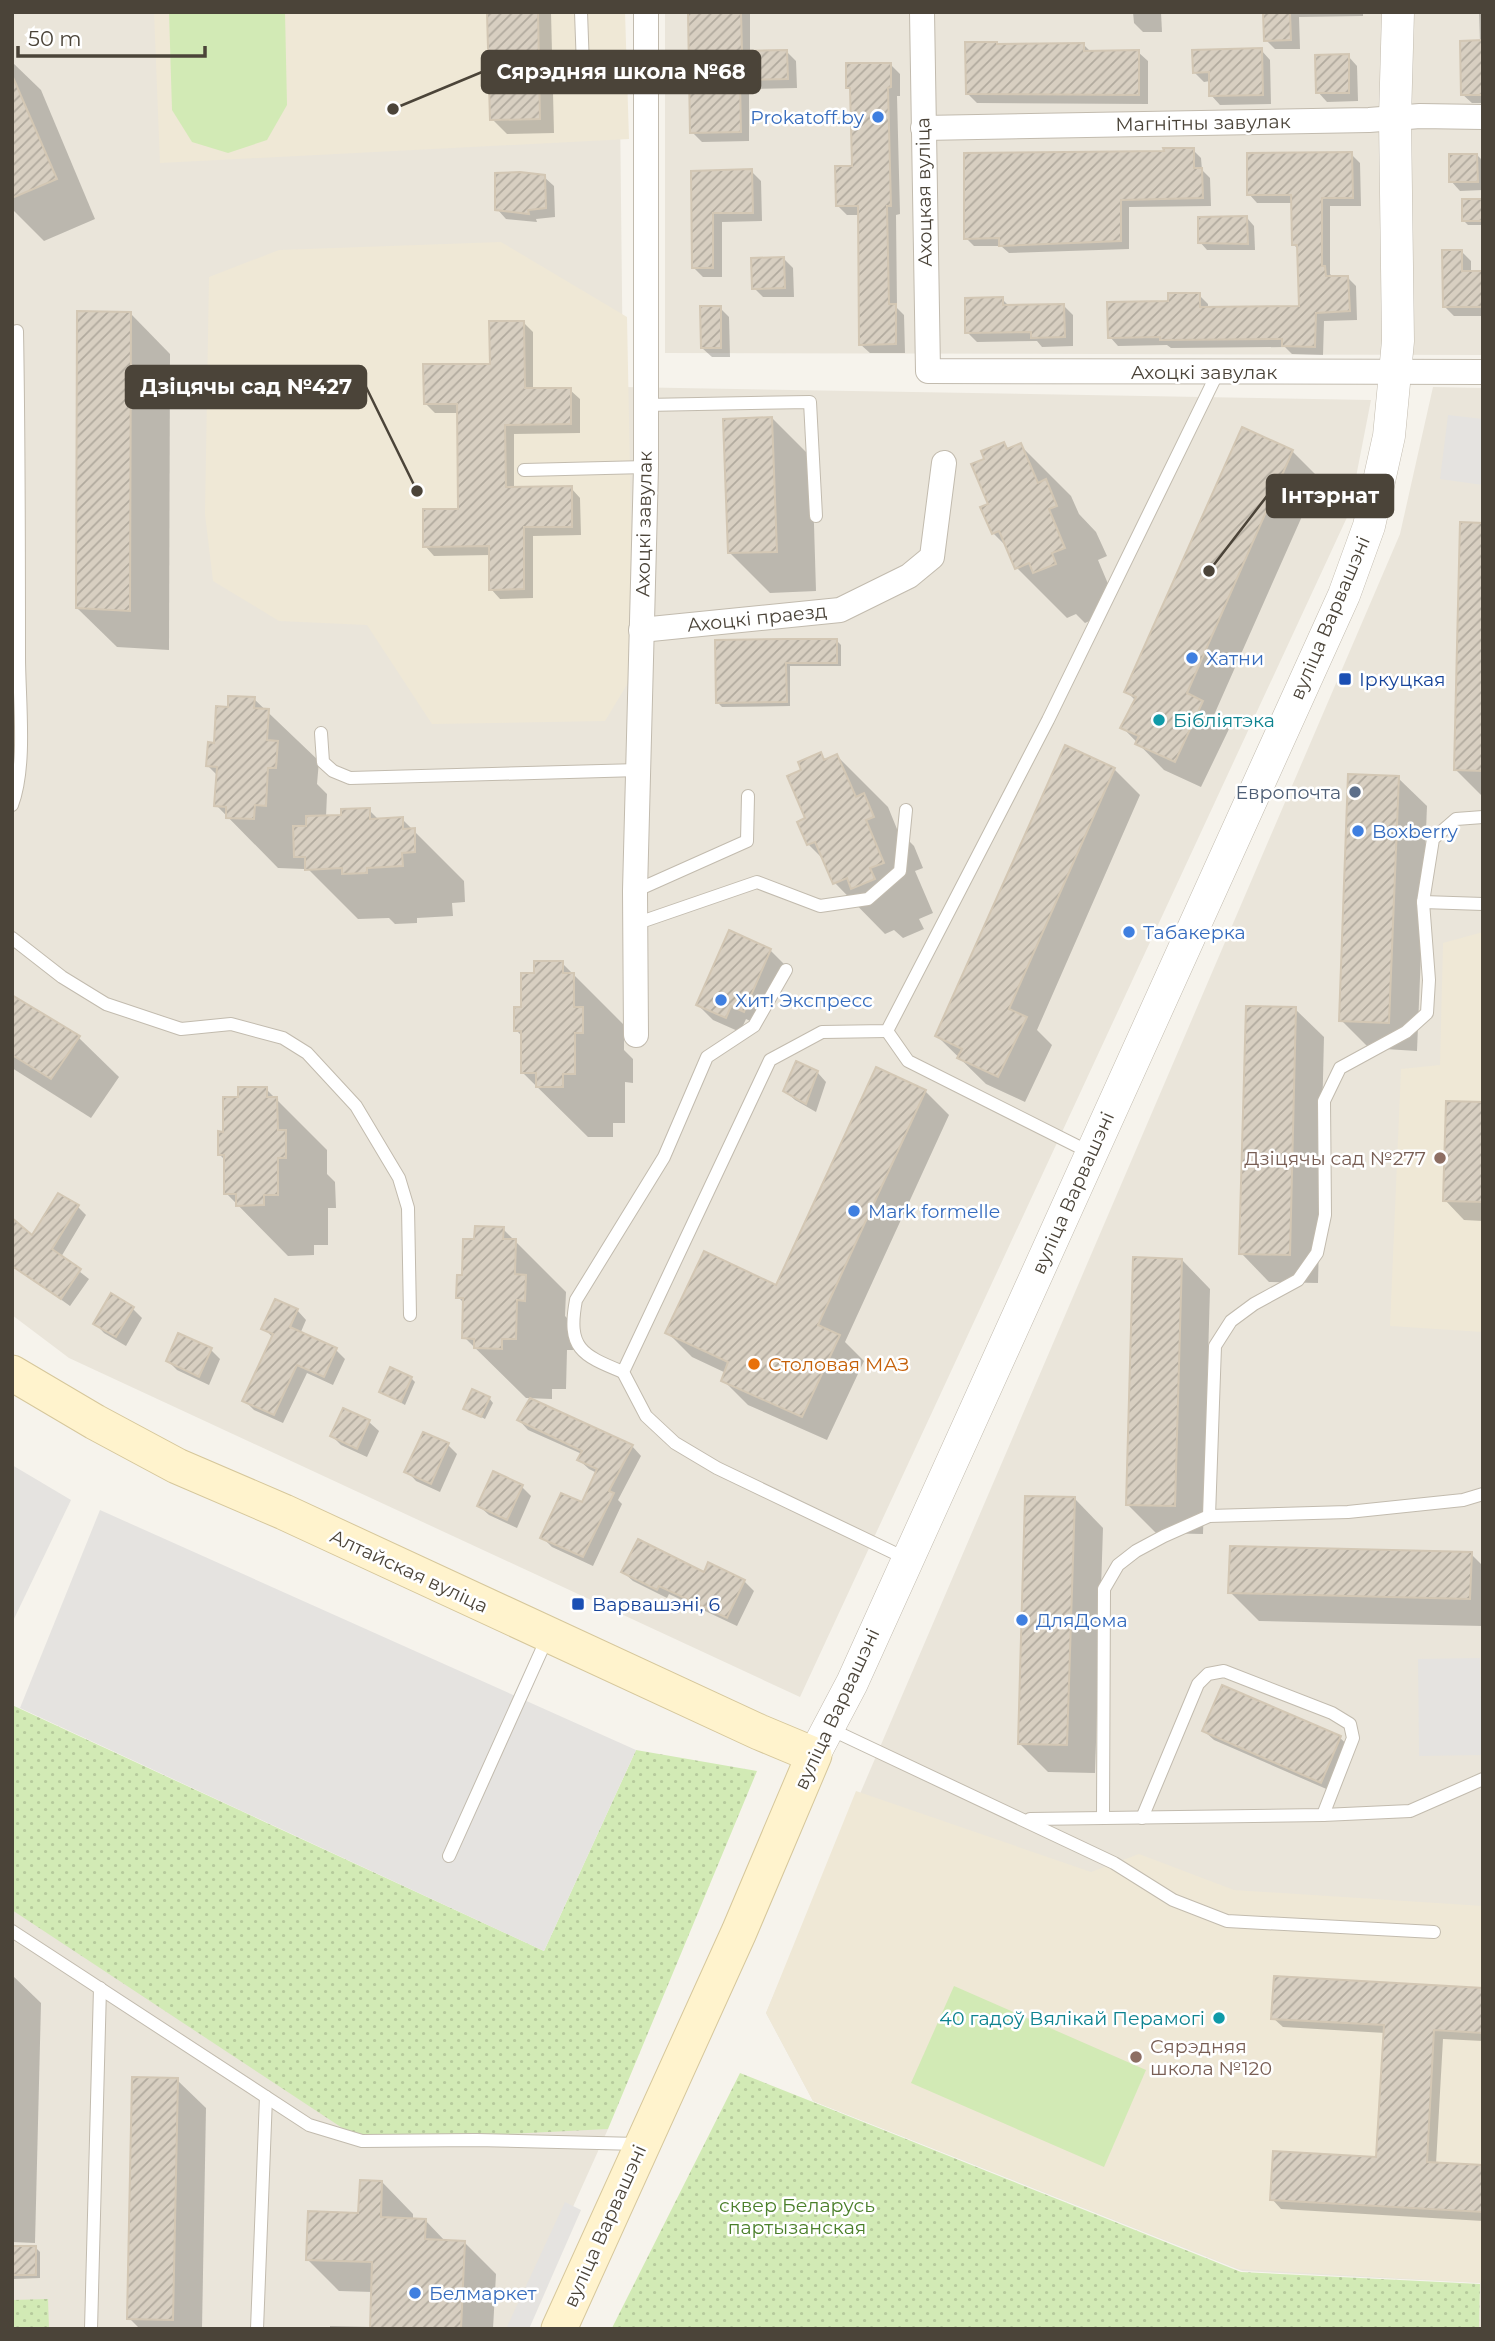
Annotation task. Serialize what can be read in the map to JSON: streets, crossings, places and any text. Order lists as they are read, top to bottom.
{
  "streets": {
    "main road": ["вуліца Варвашэні", "Алтайская вуліца"],
    "street": [
      "Магнітны завулак",
      "Ахоцкая вуліца",
      "Ахоцкі завулак",
      "Ахоцкі праезд"
    ]
  },
  "crossings": [
    ["Магнітны завулак", "Ахоцкая вуліца"],
    ["Магнітны завулак", "вуліца Варвашэні"],
    ["Ахоцкая вуліца", "Ахоцкі завулак"],
    ["Ахоцкі завулак", "Ахоцкі праезд"],
    ["Ахоцкі завулак", "вуліца Варвашэні"],
    ["вуліца Варвашэні", "Алтайская вуліца"]
  ],
  "parks": ["сквер Беларусь партызанская"],
  "places": {
    "other": [
      "Сярэдняя школа №68",
      "Prokatoff.by",
      "Дзіцячы сад №427",
      "Інтэрнат",
      "Хатни",
      "Бібліятэка",
      "Европочта",
      "Boxberry",
      "Табакерка",
      "Хит! Экспресс",
      "Дзіцячы сад №277",
      "Mark formelle",
      "Столовая МАЗ",
      "ДляДома",
      "40 гадоў Вялікай Перамогі",
      "Сярэдняя школа №120",
      "Белмаркет"
    ],
    "transit": ["Іркуцкая", "Варвашэні, 6"]
  },
  "scale_bar": "50 m"
}
